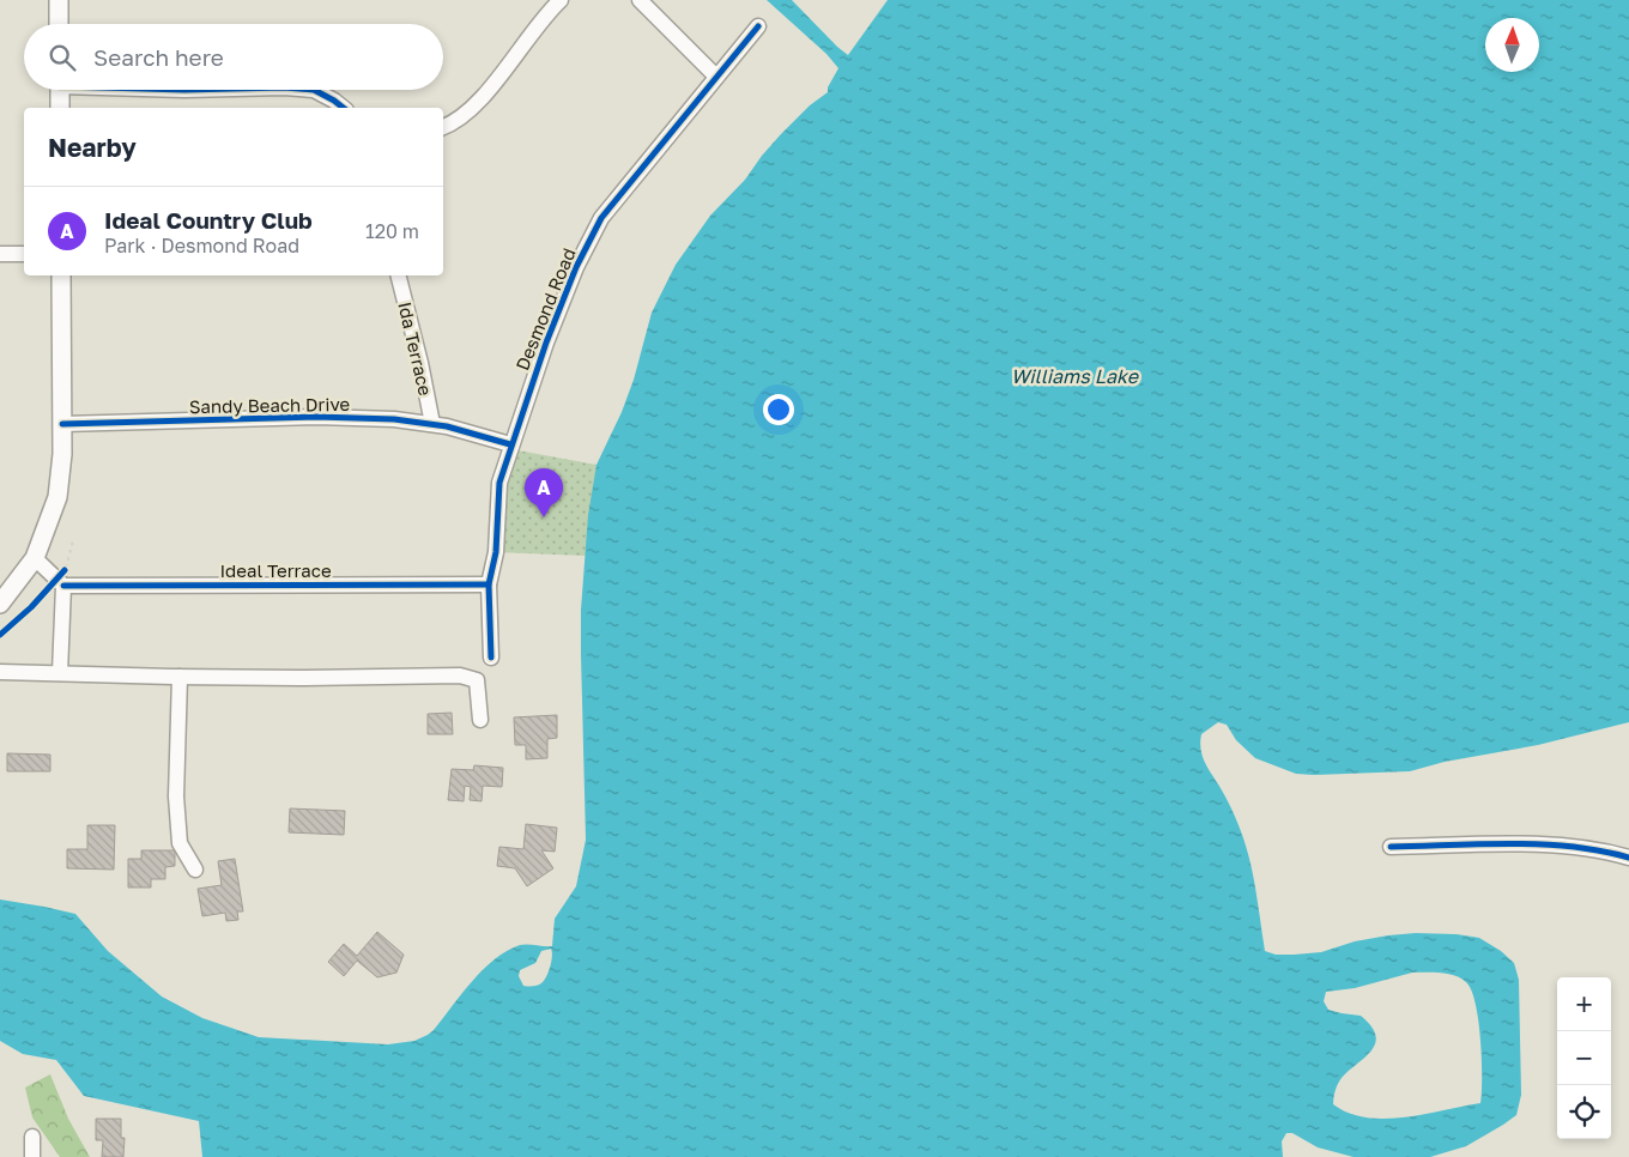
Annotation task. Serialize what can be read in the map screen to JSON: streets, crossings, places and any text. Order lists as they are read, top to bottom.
{
  "streets": {
    "street": [
      "Desmond Road",
      "Ida Terrace",
      "Sandy Beach Drive",
      "Ideal Terrace"
    ]
  },
  "crossings": [
    ["Desmond Road", "Sandy Beach Drive"],
    ["Desmond Road", "Ideal Terrace"],
    ["Ida Terrace", "Sandy Beach Drive"]
  ],
  "water": ["Williams Lake"],
  "north": "top",
  "page": {
    "search": "Search here",
    "heading": "Nearby",
    "list": [
      {
        "mark": "A",
        "name": "Ideal Country Club",
        "note": "Park · Desmond Road",
        "value": "120 m"
      }
    ],
    "pins": "A",
    "map_buttons": ["+", "−"]
  }
}
